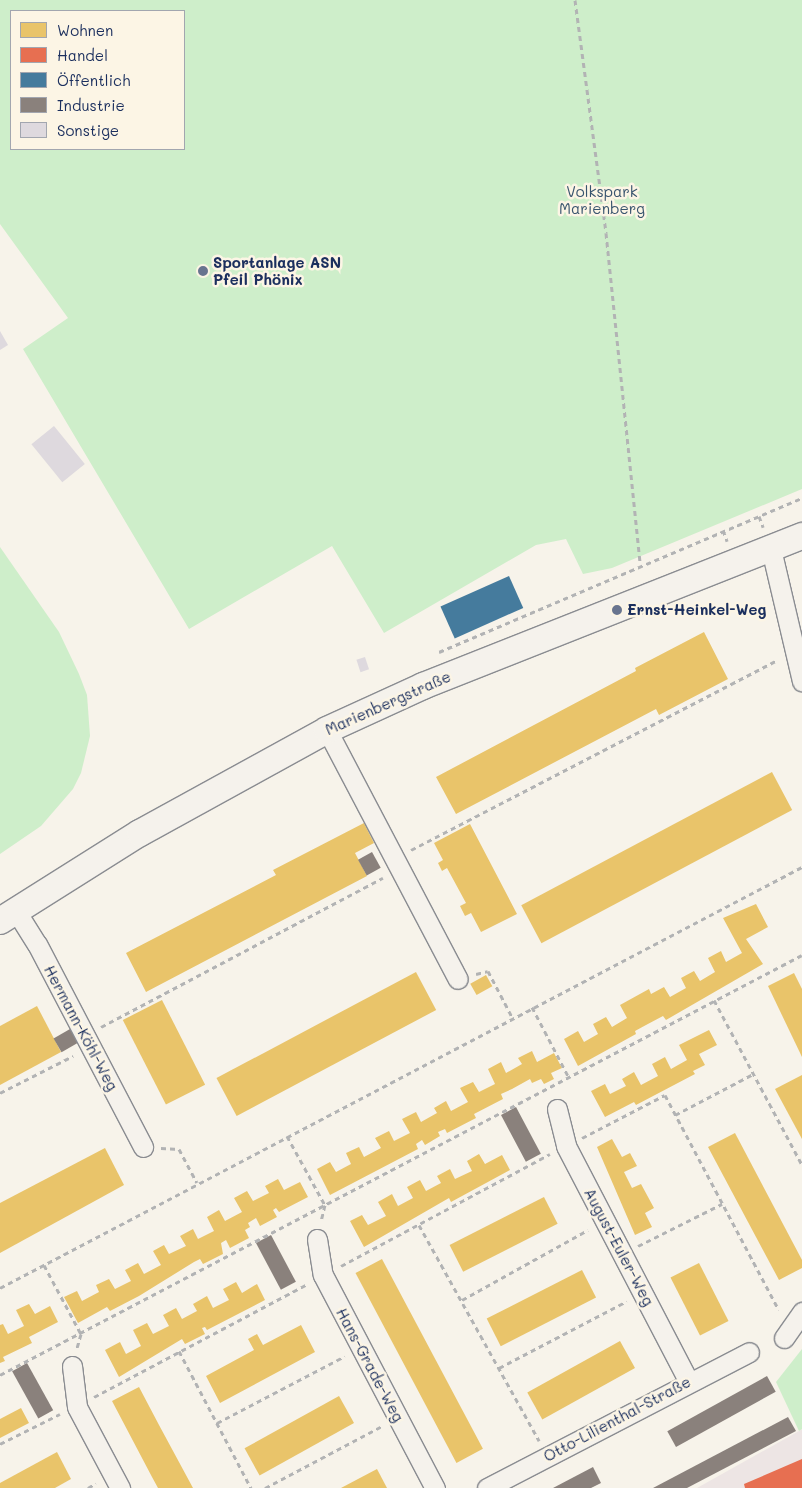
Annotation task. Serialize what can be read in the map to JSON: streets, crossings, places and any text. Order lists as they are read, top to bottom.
{
  "streets": {
    "main road": ["Marienbergstraße"],
    "street": [
      "Hermann-Köhl-Weg",
      "August-Euler-Weg",
      "Hans-Grade-Weg",
      "Otto-Lilienthal-Straße"
    ]
  },
  "crossings": [
    ["Marienbergstraße", "Hermann-Köhl-Weg"],
    ["August-Euler-Weg", "Otto-Lilienthal-Straße"]
  ],
  "parks": ["Volkspark Marienberg"],
  "places": ["Sportanlage ASN Pfeil Phönix", "Ernst-Heinkel-Weg"],
  "legend": [
    "Wohnen",
    "Handel",
    "Öffentlich",
    "Industrie",
    "Sonstige"
  ]
}
